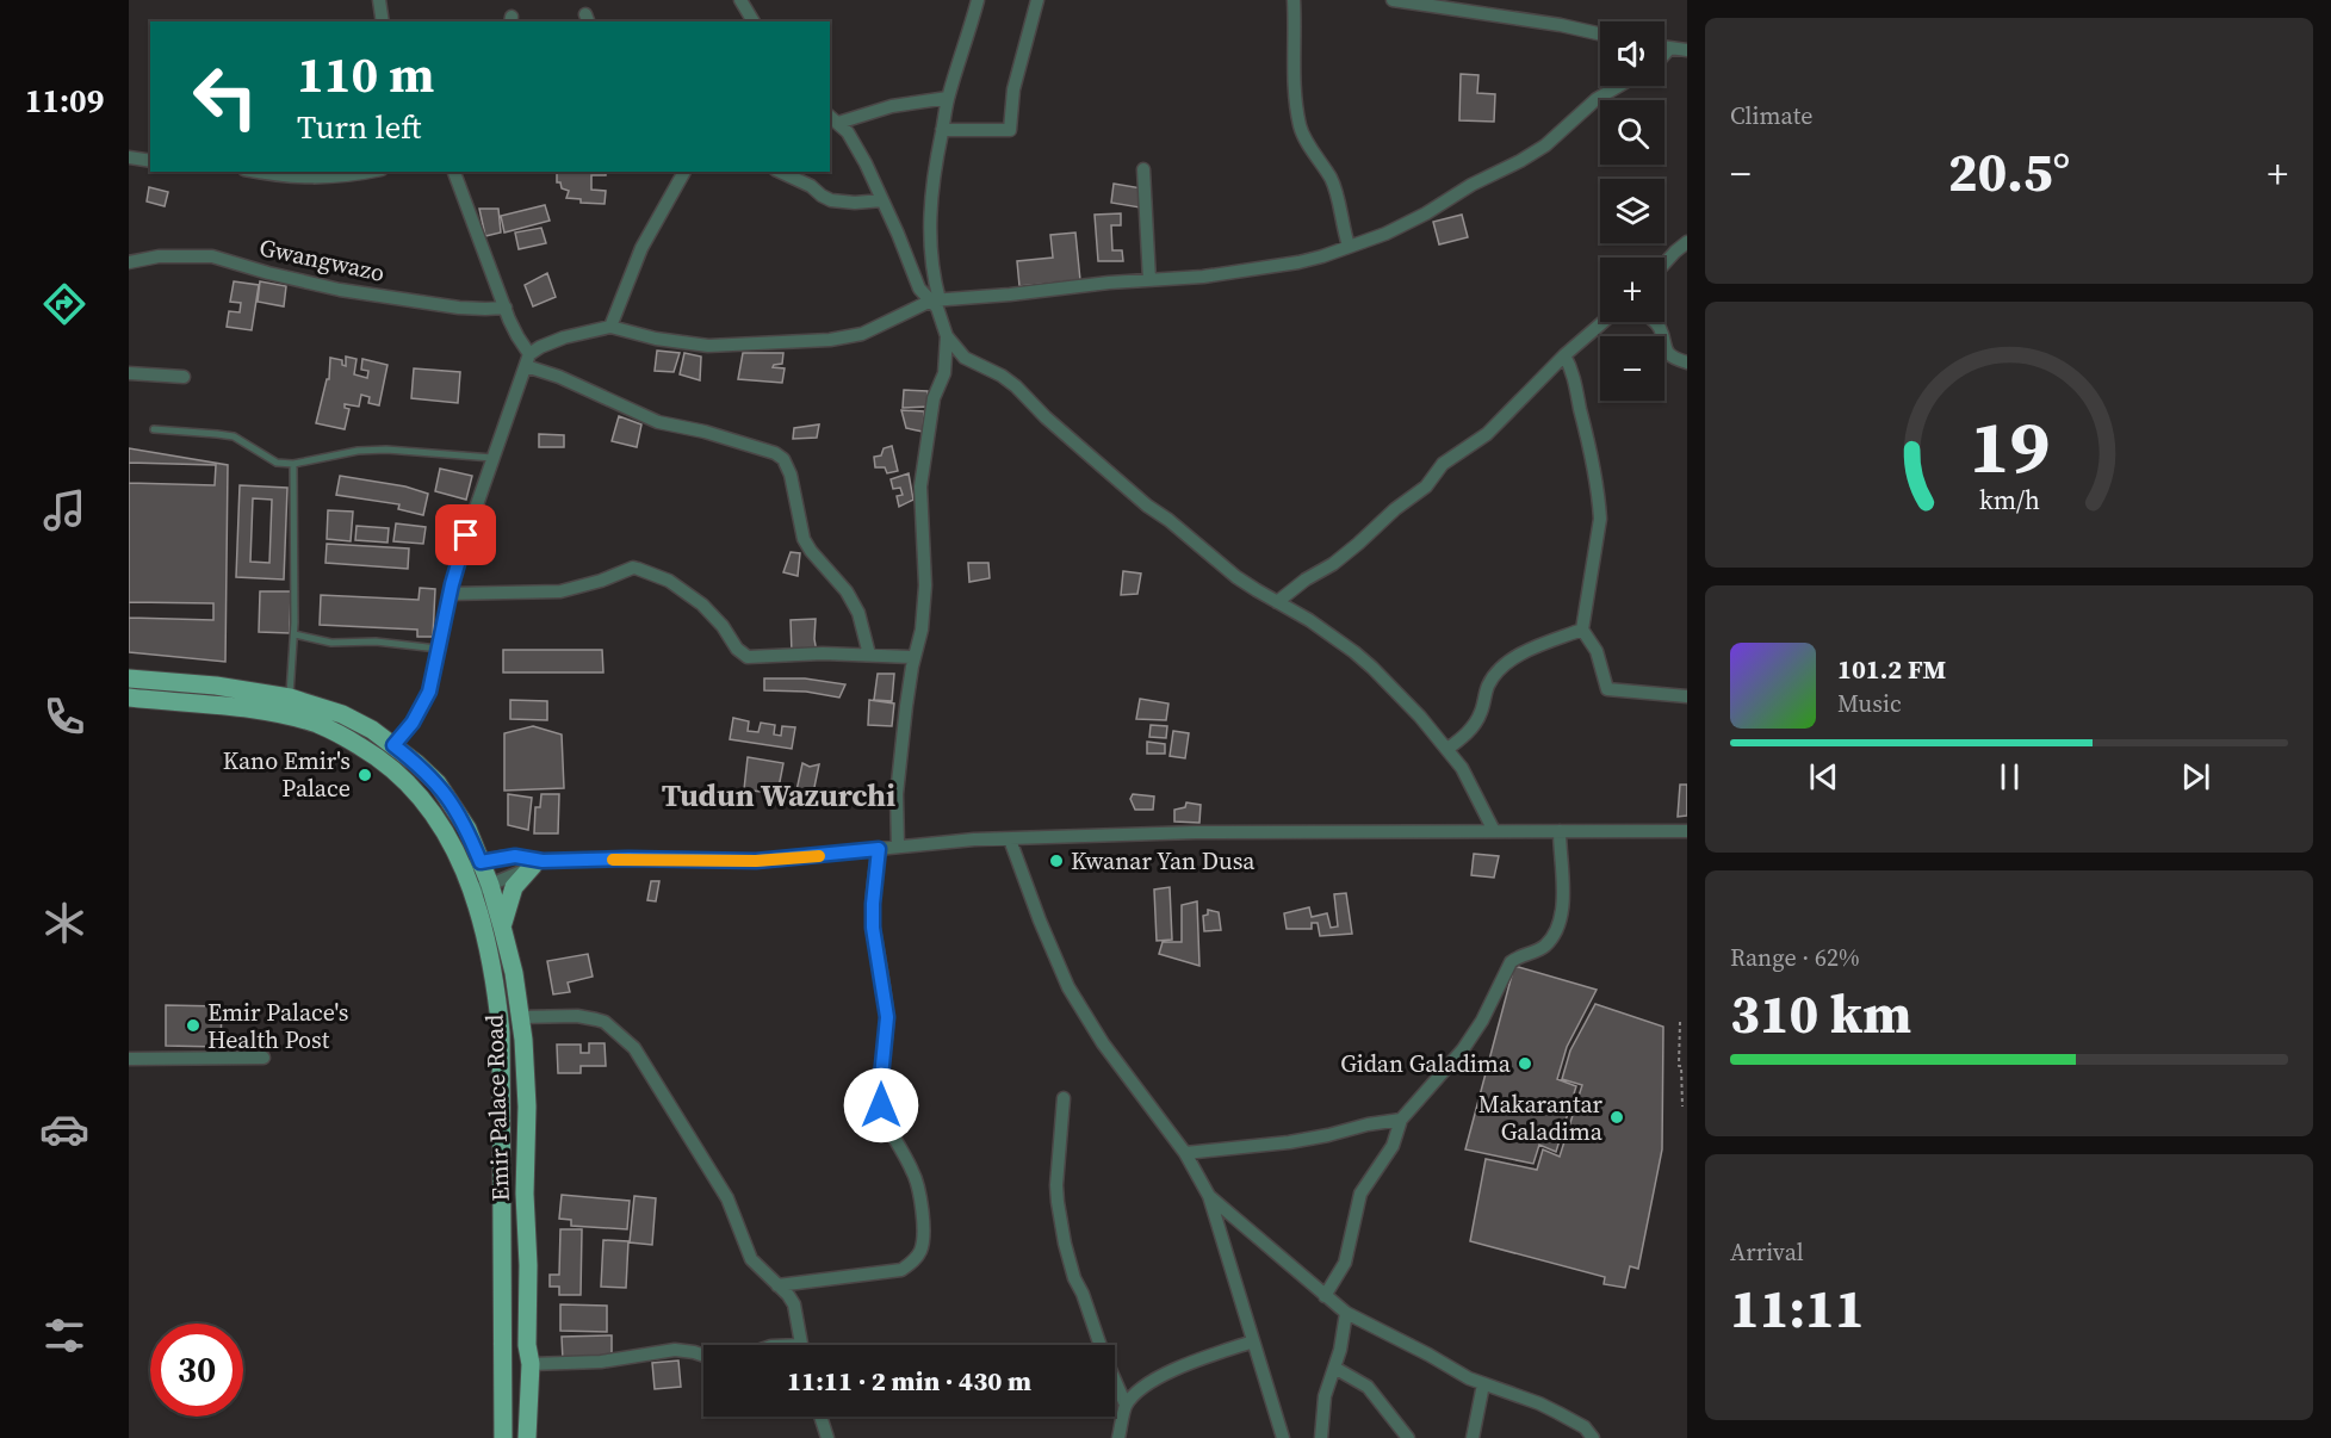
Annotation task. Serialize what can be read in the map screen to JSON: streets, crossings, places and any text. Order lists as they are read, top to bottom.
{
  "streets": {
    "main road": ["Emir Palace Road"],
    "street": ["Gwangwazo"]
  },
  "districts": ["Tudun Wazurchi"],
  "places": [
    "Kano Emir's Palace",
    "Kwanar Yan Dusa",
    "Emir Palace's Health Post",
    "Gidan Galadima",
    "Makarantar Galadima"
  ],
  "page": {
    "tabs": "11:09",
    "tile": [
      "Climate",
      ["Range · 62%", "310 km"],
      ["Arrival", "11:11"]
    ],
    "map_buttons": ["+", "−"],
    "turn": ["110 m", "Turn left"],
    "heat": ["−", "20.5°", "+"],
    "song": ["101.2 FM", "Music"],
    "limit": "30",
    "trip": "11:11 · 2 min · 430 m",
    "gauge": ["19", "km/h"]
  }
}
